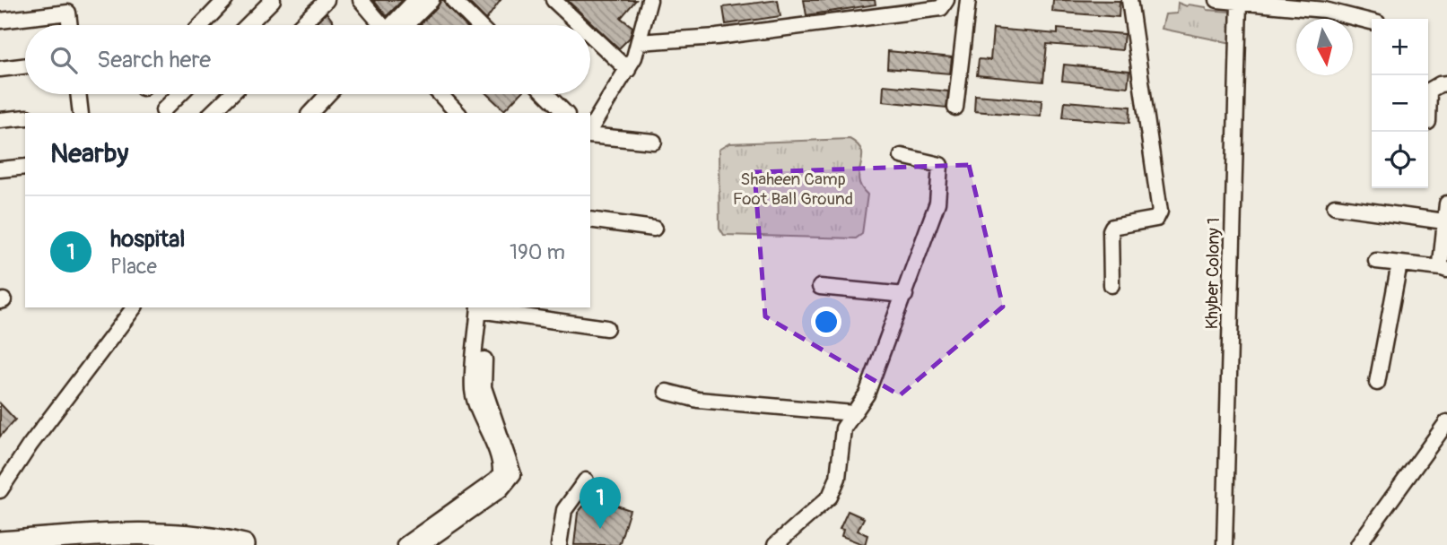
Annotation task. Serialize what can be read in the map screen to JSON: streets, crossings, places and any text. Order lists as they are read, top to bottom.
{
  "streets": {
    "street": ["Khyber Colony 1"]
  },
  "parks": ["Shaheen Camp Foot Ball Ground"],
  "north": "bottom",
  "page": {
    "map_buttons": ["+", "−"],
    "search": "Search here",
    "heading": "Nearby",
    "list": [
      {
        "mark": "1",
        "name": "hospital",
        "note": "Place",
        "value": "190 m"
      }
    ],
    "pins": "1"
  }
}
